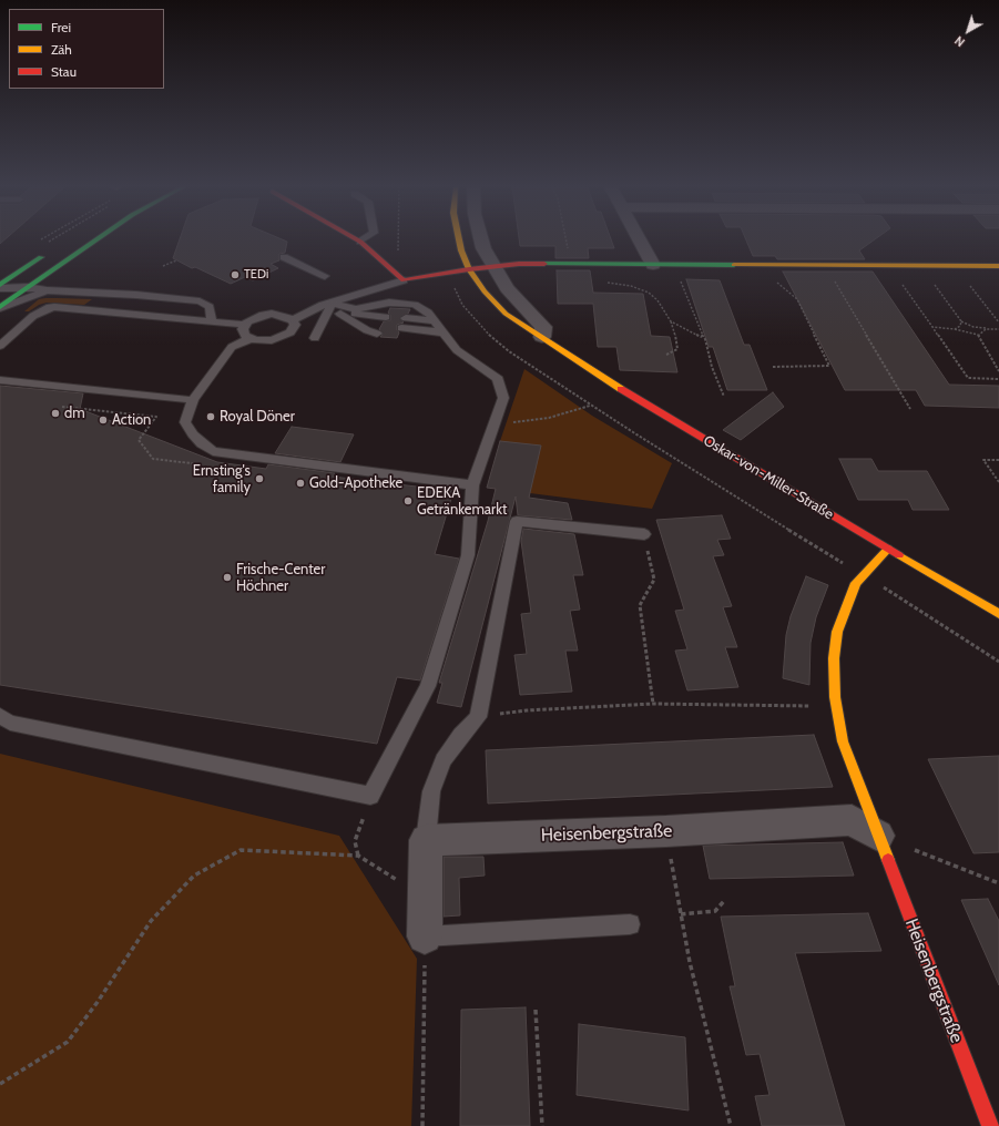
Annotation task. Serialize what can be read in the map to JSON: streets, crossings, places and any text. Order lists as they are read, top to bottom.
{
  "streets": {
    "street": ["Oskar-von-Miller-Straße", "Heisenbergstraße"]
  },
  "crossings": [
    ["Oskar-von-Miller-Straße", "Heisenbergstraße"]
  ],
  "places": [
    "TEDi",
    "dm",
    "Royal Döner",
    "Action",
    "Ernsting's family",
    "Gold-Apotheke",
    "EDEKA Getränkemarkt",
    "Frische-Center Höchner"
  ],
  "legend": ["Frei", "Zäh", "Stau"],
  "north": "bottom left"
}
